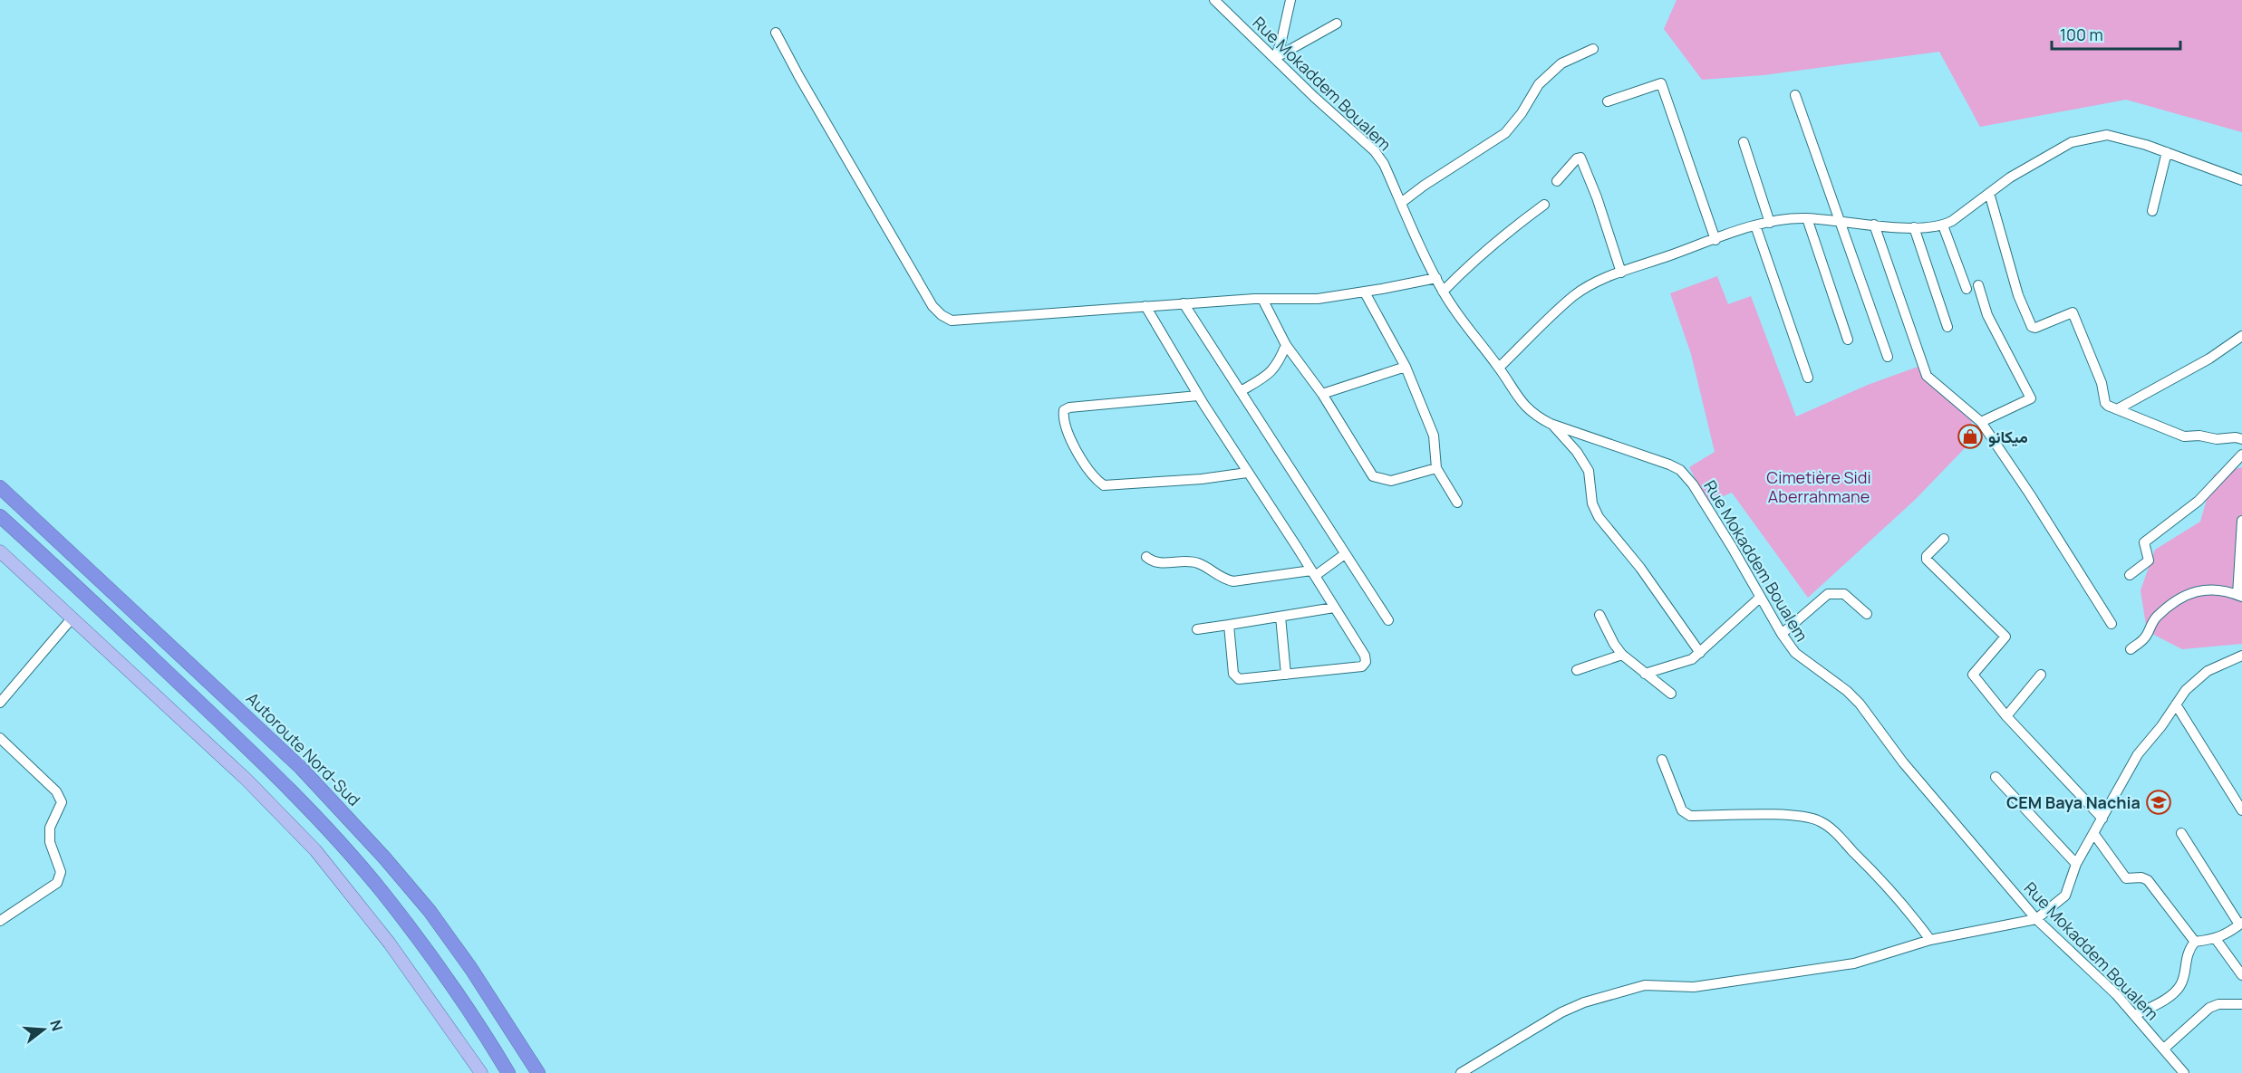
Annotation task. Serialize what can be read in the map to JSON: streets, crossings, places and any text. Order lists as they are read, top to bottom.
{
  "streets": {
    "highway": ["Autoroute Nord-Sud"],
    "street": ["Rue Mokaddem Boualem"]
  },
  "parks": ["Cimetière Sidi Aberrahmane"],
  "places": {
    "shop": ["ميكانو"],
    "school or university": ["CEM Baya Nachia"]
  },
  "scale_bar": "100 m",
  "north": "right"
}
